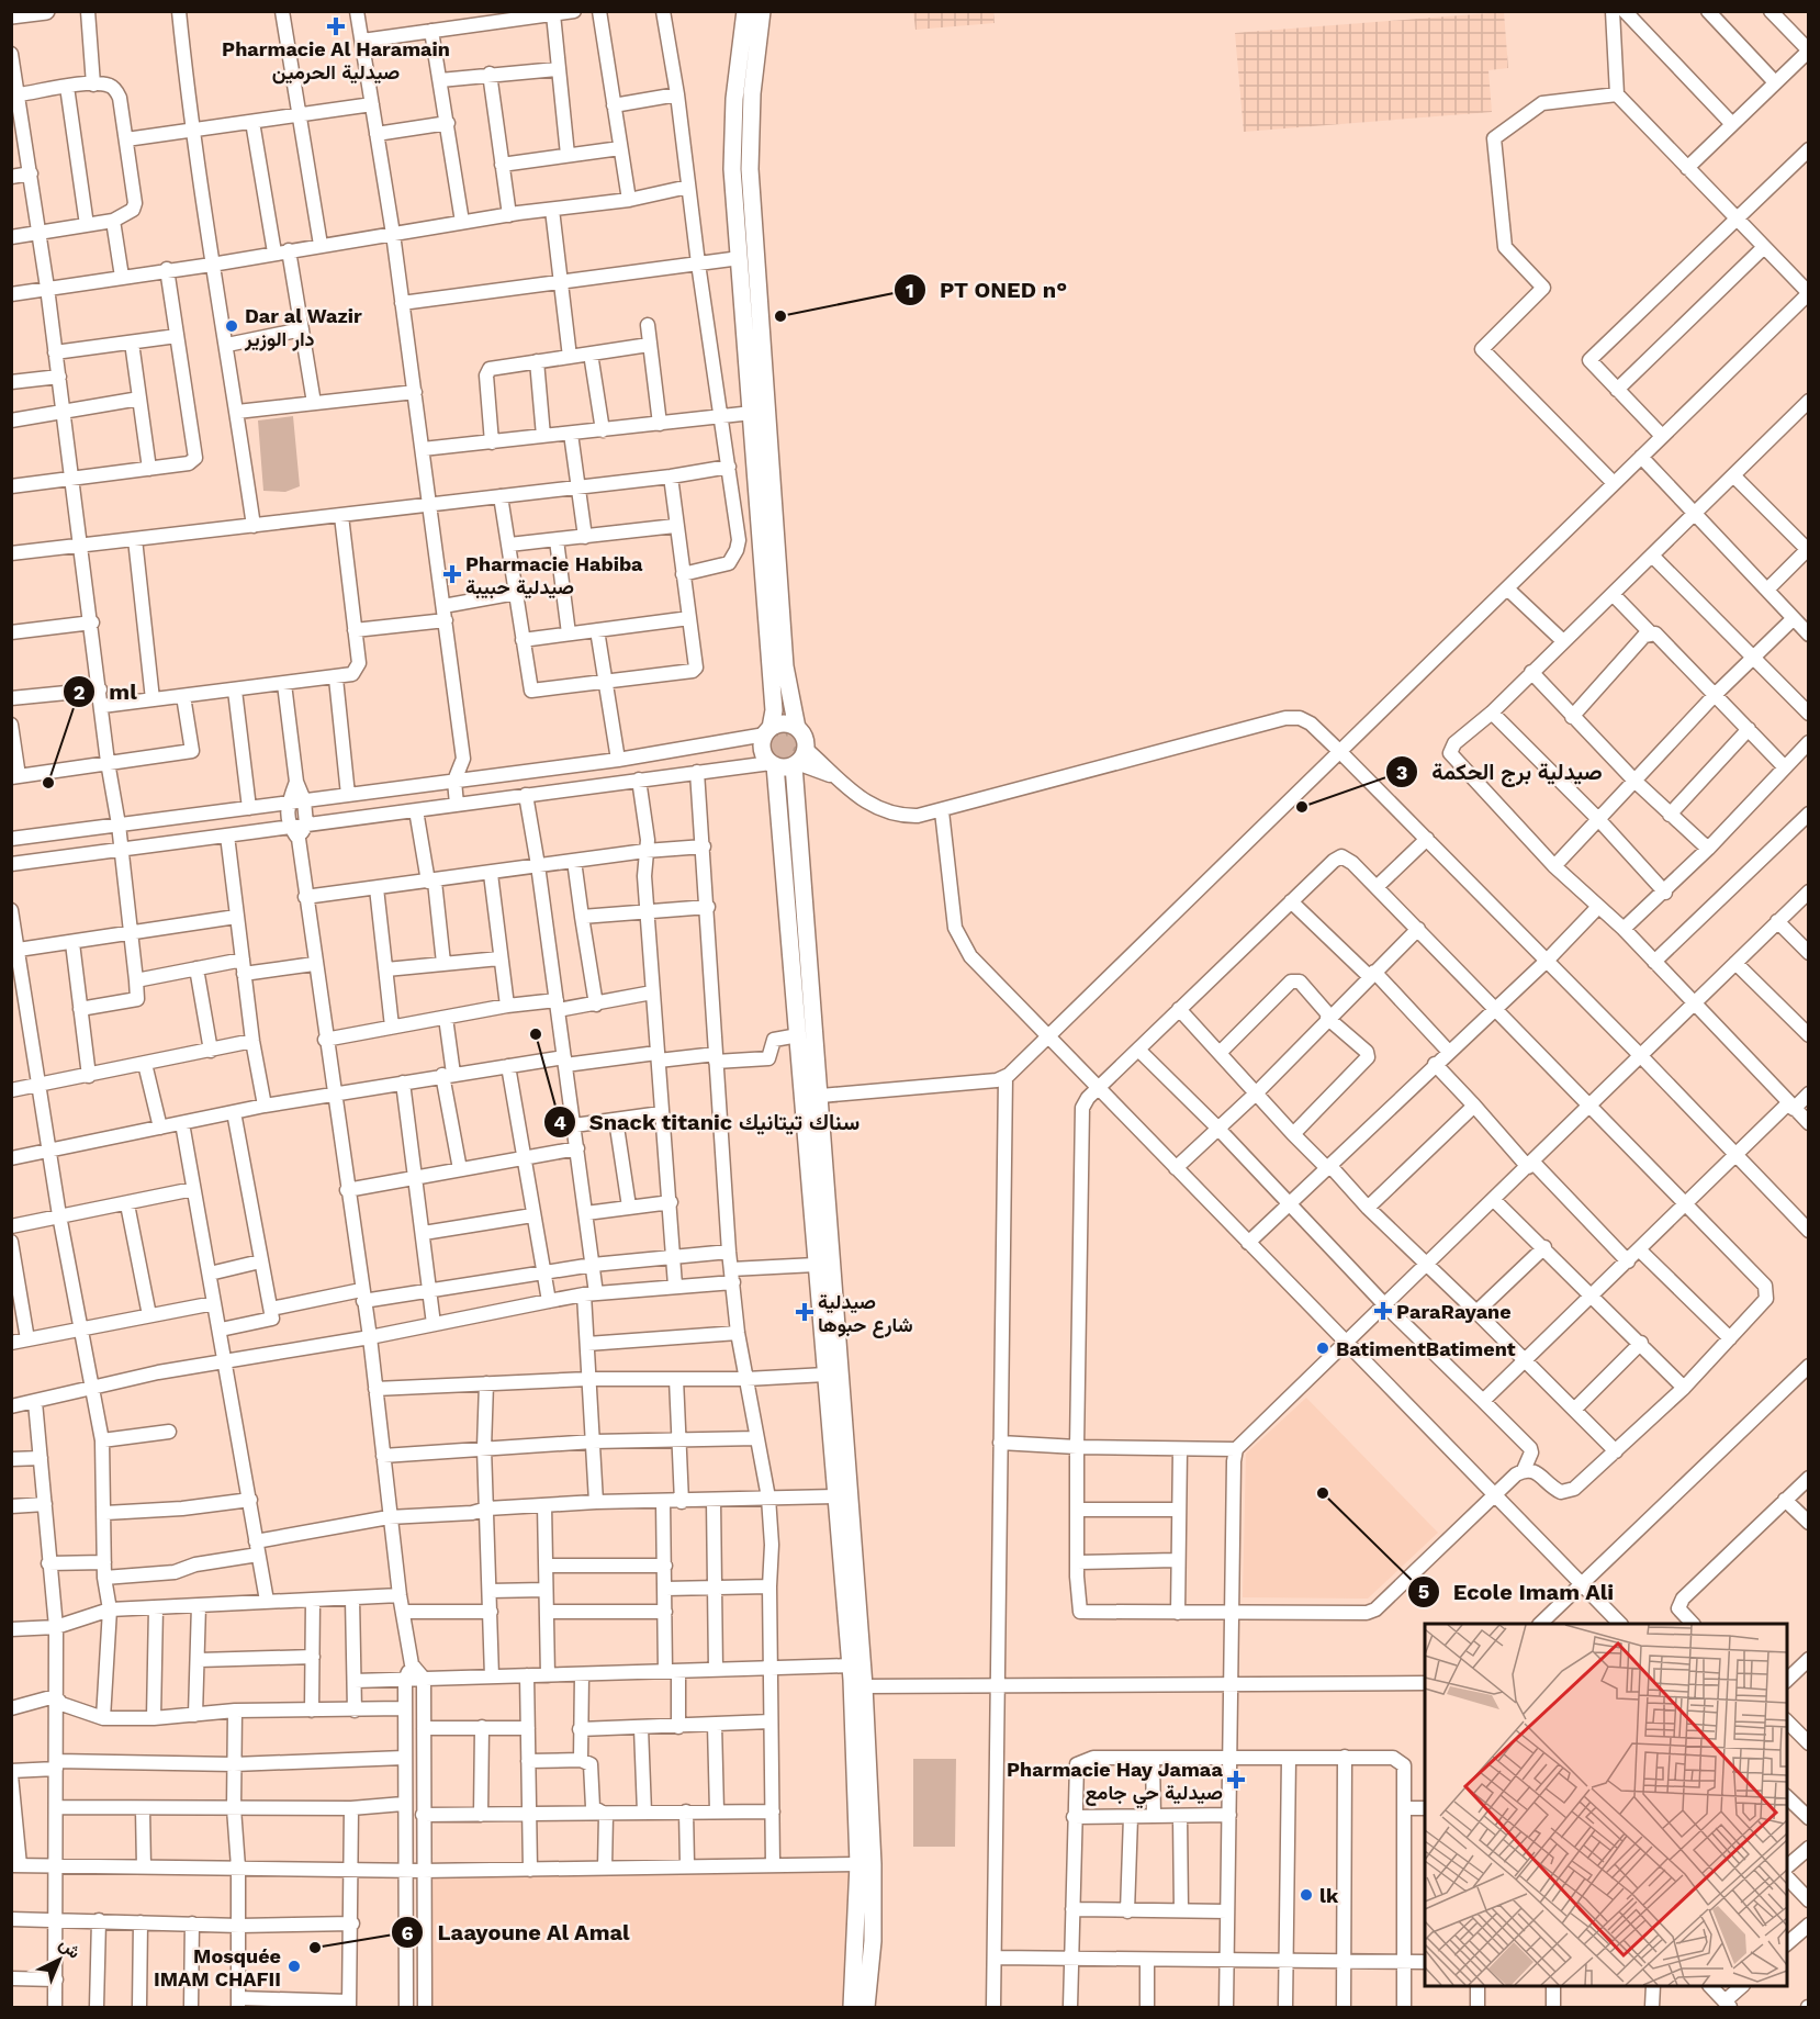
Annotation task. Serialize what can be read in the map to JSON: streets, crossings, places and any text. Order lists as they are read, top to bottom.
{
  "places": {
    "health": [
      "Pharmacie Al Haramain صيدلية الحرمين",
      "Pharmacie Habiba صيدلية حبيبة",
      "ParaRayane",
      "صيدلية شارع حبوها",
      "Pharmacie Hay Jamaa صيدلية حي جامع"
    ],
    "other": [
      "PT ONED n°",
      "Dar al Wazir دار الوزير",
      "ml",
      "صيدلية برج الحكمة",
      "Snack titanic سناك تيتانيك",
      "BatimentBatiment",
      "Ecole Imam Ali",
      "lk",
      "Laayoune Al Amal",
      "Mosquée IMAM CHAFII"
    ]
  },
  "north": "top right"
}
